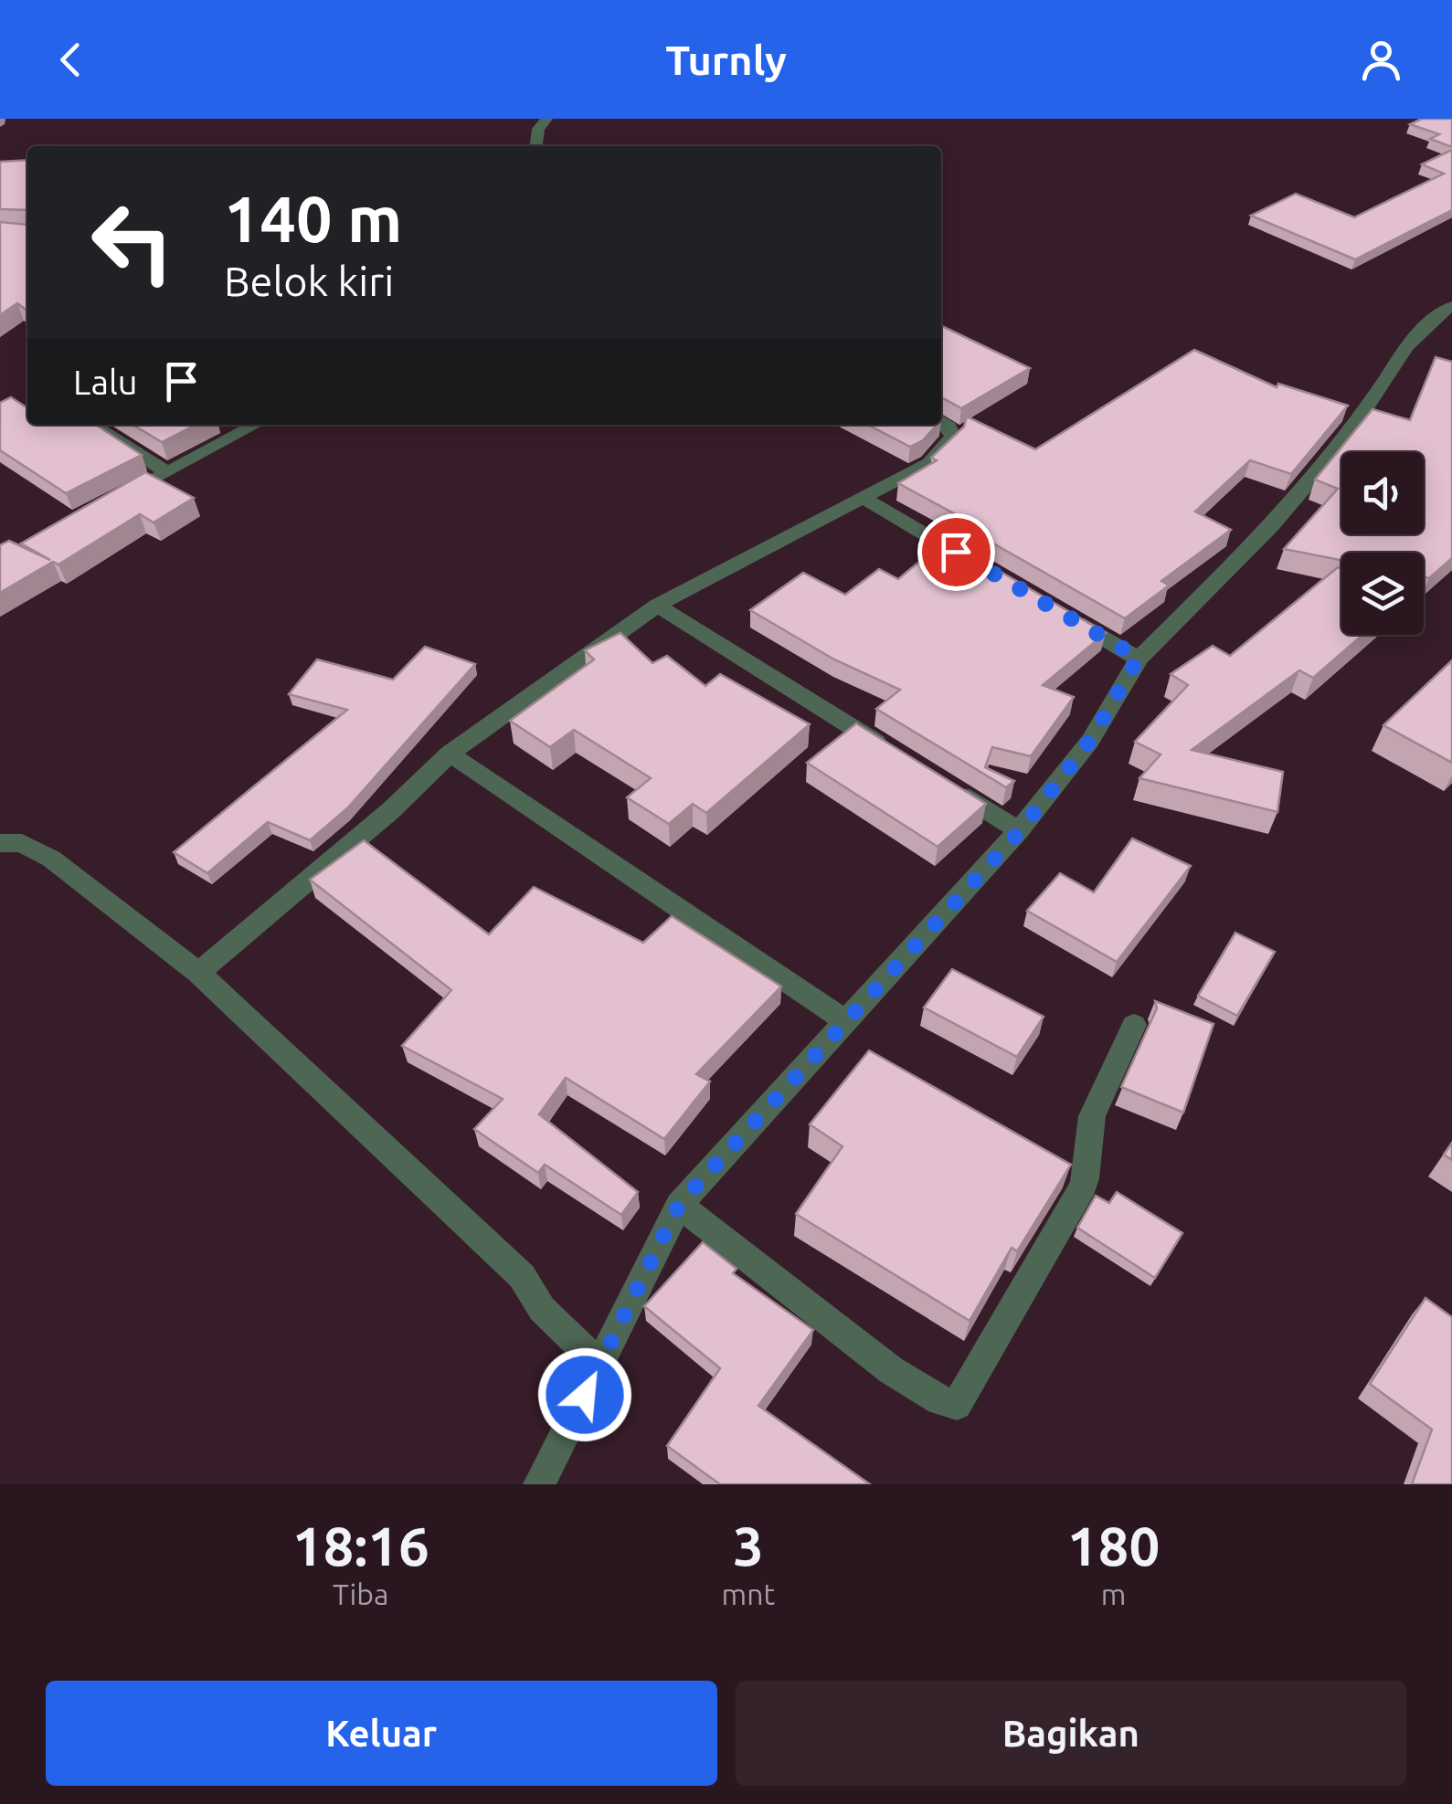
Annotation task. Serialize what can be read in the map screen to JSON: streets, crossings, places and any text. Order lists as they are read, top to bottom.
{
  "page": {
    "header": "Turnly",
    "turn": ["140 m", "Belok kiri"],
    "then": "Lalu",
    "eta": [
      "18:16",
      "Tiba",
      "3",
      "mnt",
      "180",
      "m"
    ],
    "buttons": ["Keluar", "Bagikan"]
  }
}
